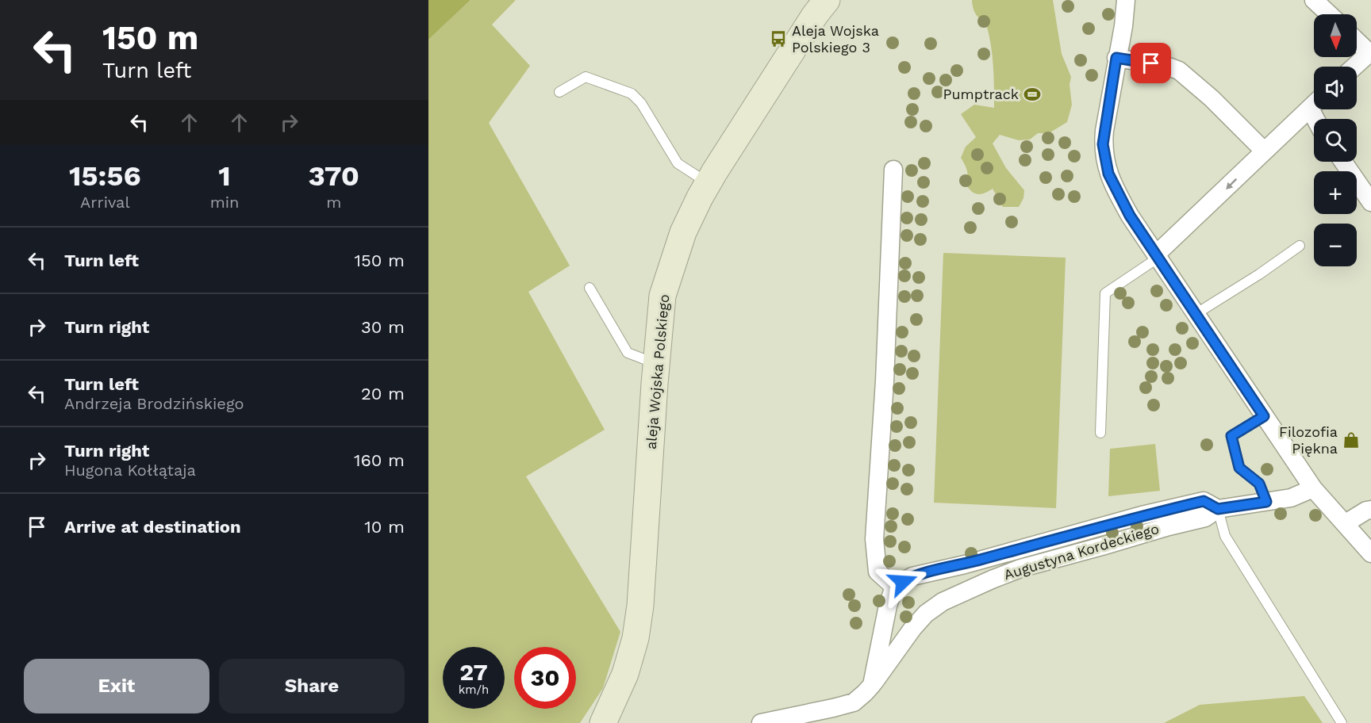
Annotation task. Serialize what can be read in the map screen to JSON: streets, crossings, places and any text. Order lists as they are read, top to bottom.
{
  "streets": {
    "street": ["aleja Wojska Polskiego", "Augustyna Kordeckiego"]
  },
  "places": {
    "bus stop": ["Aleja Wojska Polskiego 3"],
    "sports": ["Pumptrack"],
    "shop": ["Filozofia Piękna"]
  },
  "north": "bottom",
  "page": {
    "turn": ["150 m", "Turn left"],
    "map_buttons": ["+", "−"],
    "eta": [
      "15:56",
      "Arrival",
      "1",
      "min",
      "370",
      "m"
    ],
    "list": [
      {
        "name": "Turn left",
        "value": "150 m"
      },
      {
        "name": "Turn right",
        "value": "30 m"
      },
      {
        "name": "Turn left",
        "note": "Andrzeja Brodzińskiego",
        "value": "20 m"
      },
      {
        "name": "Turn right",
        "note": "Hugona Kołłątaja",
        "value": "160 m"
      },
      {
        "name": "Arrive at destination",
        "value": "10 m"
      }
    ],
    "speed": "27 km/h",
    "limit": "30",
    "buttons": ["Exit", "Share"]
  }
}
